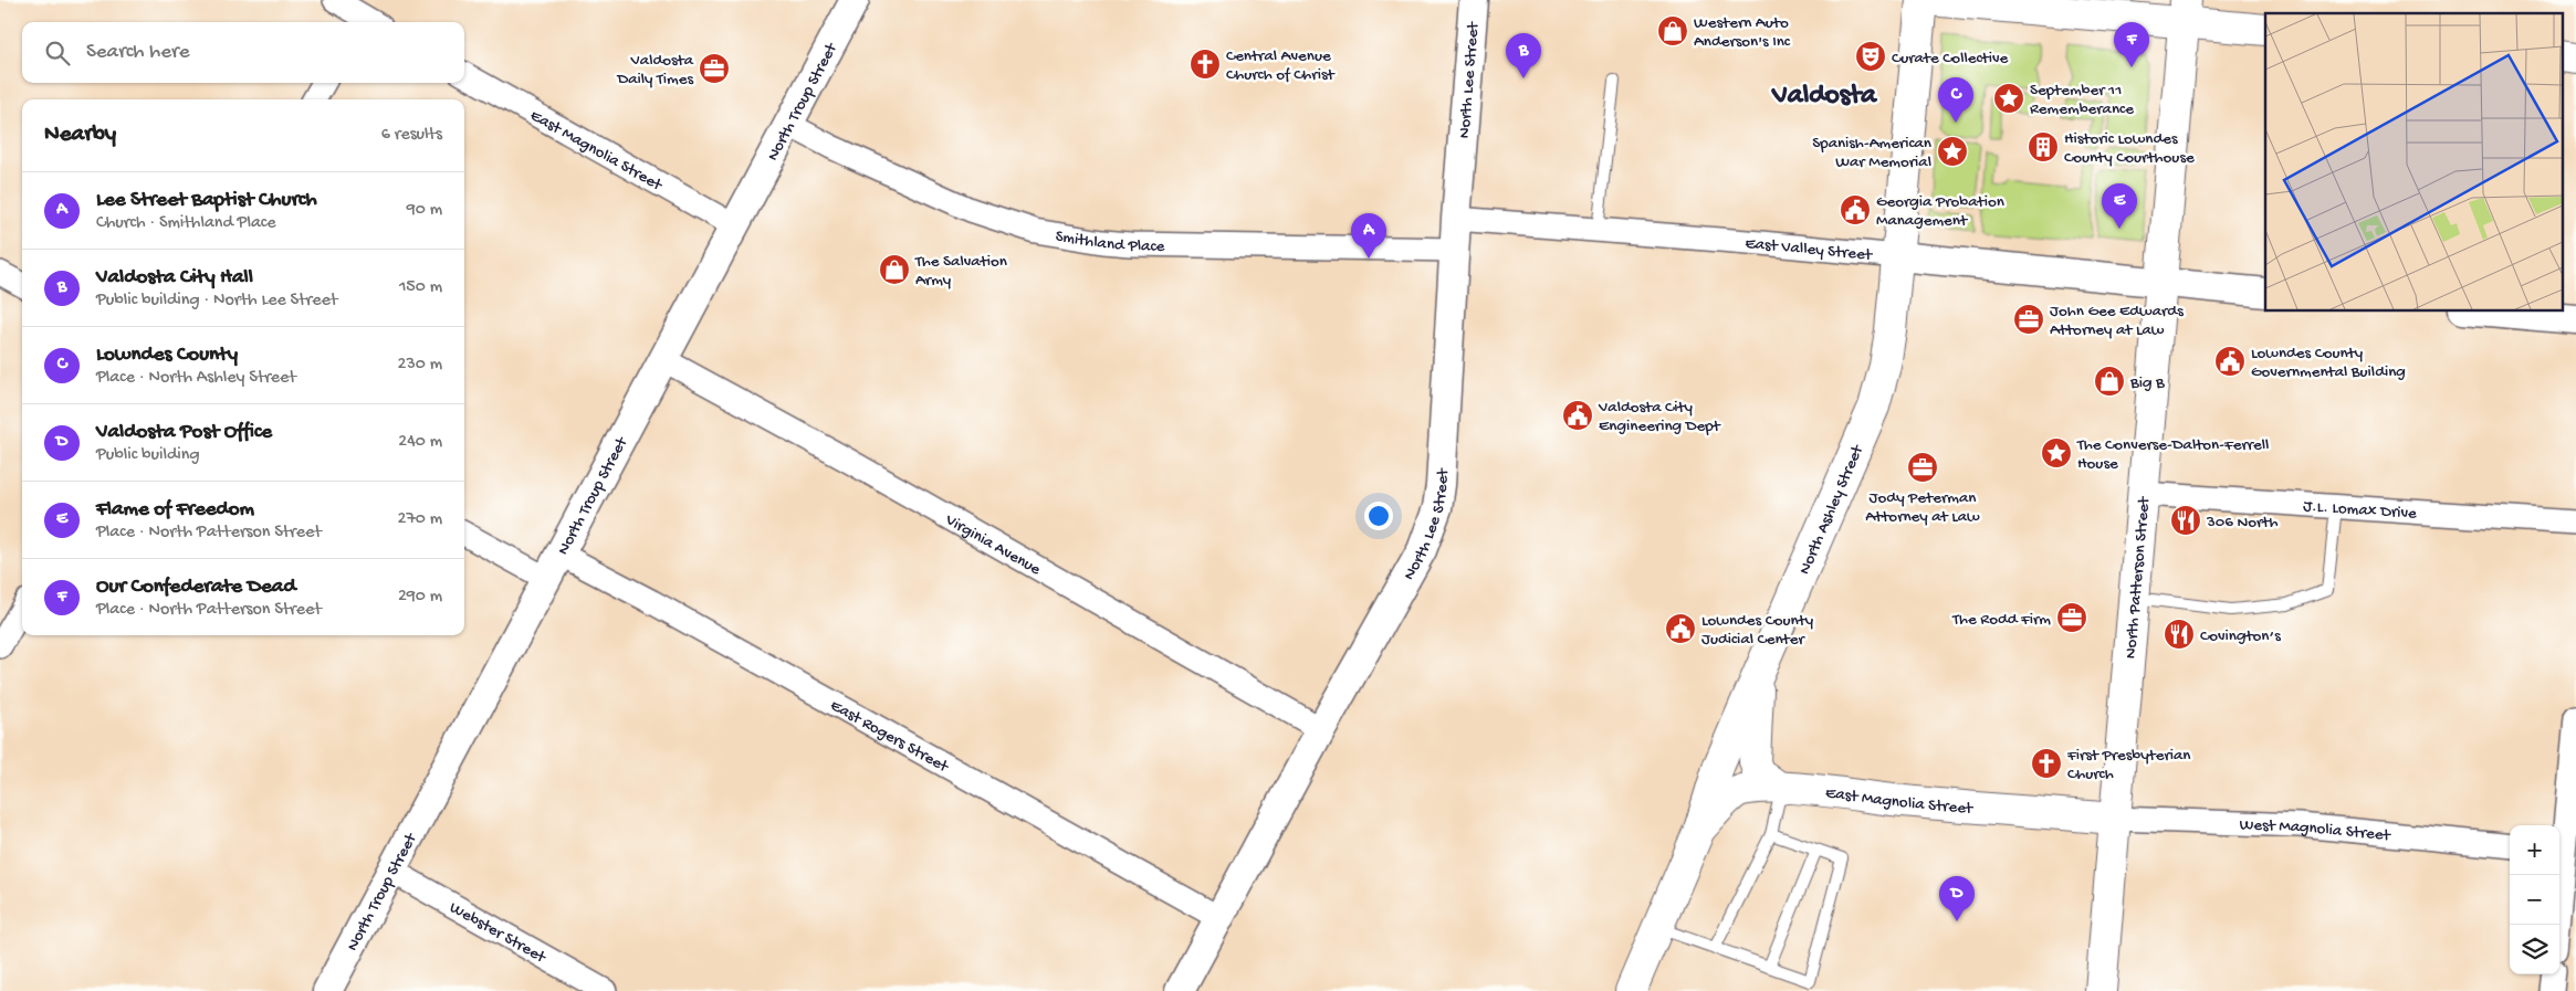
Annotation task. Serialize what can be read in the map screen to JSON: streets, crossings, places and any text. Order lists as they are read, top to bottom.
{
  "streets": {
    "main road": ["East Magnolia Street", "North Ashley Street", "North Patterson Street"],
    "street": [
      "North Lee Street",
      "North Troup Street",
      "Smithland Place",
      "East Valley Street",
      "J.L. Lomax Drive",
      "Virginia Avenue",
      "East Rogers Street",
      "West Magnolia Street",
      "Webster Street"
    ]
  },
  "crossings": [
    ["North Lee Street", "Smithland Place"],
    ["North Lee Street", "East Valley Street"],
    ["North Lee Street", "Virginia Avenue"],
    ["North Lee Street", "East Rogers Street"],
    ["North Troup Street", "East Magnolia Street"],
    ["North Troup Street", "Smithland Place"],
    ["North Troup Street", "Virginia Avenue"],
    ["North Troup Street", "East Rogers Street"],
    ["North Troup Street", "Webster Street"],
    ["East Magnolia Street", "North Ashley Street"],
    ["East Magnolia Street", "North Patterson Street"],
    ["East Magnolia Street", "West Magnolia Street"],
    ["East Valley Street", "North Ashley Street"],
    ["East Valley Street", "North Patterson Street"],
    ["J.L. Lomax Drive", "North Patterson Street"],
    ["North Patterson Street", "West Magnolia Street"]
  ],
  "districts": ["Valdosta"],
  "places": {
    "shop": ["Western Auto Anderson's Inc", "The Salvation Army", "Big B"],
    "theatre": ["Curate Collective"],
    "church": ["Central Avenue Church of Christ", "First Presbyterian Church"],
    "office": [
      "Valdosta Daily Times",
      "John Gee Edwards Attorney at Law",
      "Jody Peterman Attorney at Law",
      "The Rodd Firm"
    ],
    "place": ["September 11 Rememberance", "Spanish-American War Memorial", "The Converse-Dalton-Ferrell House"],
    "building": ["Historic Lowndes County Courthouse"],
    "public building": [
      "Georgia Probation Management",
      "Lowndes County Governmental Building",
      "Valdosta City Engineering Dept",
      "Lowndes County Judicial Center"
    ],
    "restaurant": ["306 North", "Covington’s"]
  },
  "page": {
    "pins": [
      "F",
      "B",
      "C",
      "E",
      "A",
      "D"
    ],
    "search": "Search here",
    "heading": ["Nearby", "6 results"],
    "list": [
      {
        "mark": "A",
        "name": "Lee Street Baptist Church",
        "note": "Church · Smithland Place",
        "value": "90 m"
      },
      {
        "mark": "B",
        "name": "Valdosta City Hall",
        "note": "Public building · North Lee Street",
        "value": "150 m"
      },
      {
        "mark": "C",
        "name": "Lowndes County",
        "note": "Place · North Ashley Street",
        "value": "230 m"
      },
      {
        "mark": "D",
        "name": "Valdosta Post Office",
        "note": "Public building",
        "value": "240 m"
      },
      {
        "mark": "E",
        "name": "Flame of Freedom",
        "note": "Place · North Patterson Street",
        "value": "270 m"
      },
      {
        "mark": "F",
        "name": "Our Confederate Dead",
        "note": "Place · North Patterson Street",
        "value": "290 m"
      }
    ],
    "map_buttons": ["+", "−"]
  }
}
